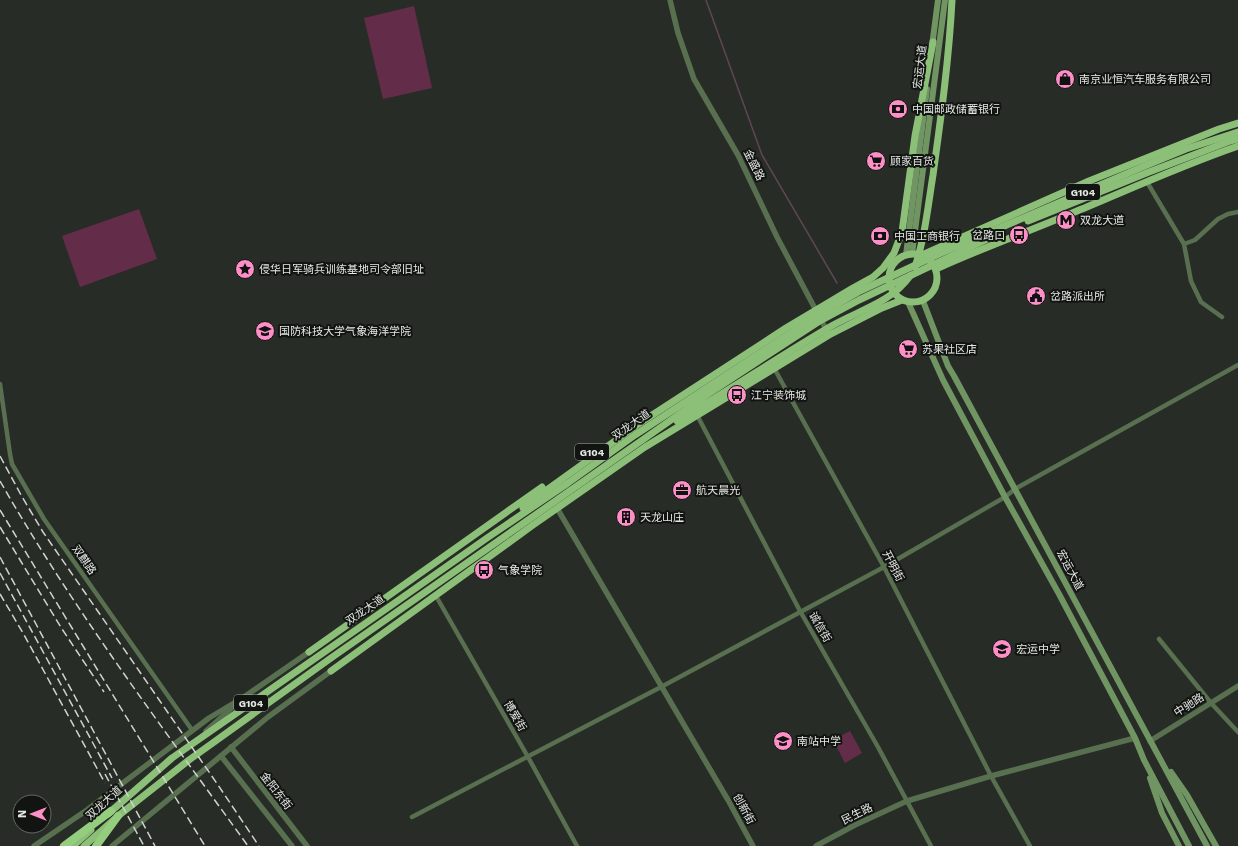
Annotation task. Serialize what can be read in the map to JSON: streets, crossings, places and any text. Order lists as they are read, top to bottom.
{
  "streets": {
    "highway": ["G104", "双龙大道"],
    "main road": ["宏运大道"],
    "street": [
      "金盛路",
      "双麒路",
      "开明街",
      "诚信街",
      "中驰路",
      "博爱街",
      "金阳东街",
      "创新街",
      "民生路"
    ]
  },
  "crossings": [
    ["宏运大道", "G104"],
    ["宏运大道", "双龙大道"],
    ["宏运大道", "中驰路"],
    ["宏运大道", "民生路"],
    ["金盛路", "G104"],
    ["金盛路", "双龙大道"],
    ["G104", "双龙大道"],
    ["G104", "开明街"],
    ["G104", "诚信街"],
    ["G104", "博爱街"],
    ["G104", "创新街"],
    ["开明街", "民生路"],
    ["诚信街", "民生路"]
  ],
  "places": {
    "shop": ["南京业恒汽车服务有限公司"],
    "bank": ["中国邮政储蓄银行", "中国工商银行"],
    "supermarket": ["顾家百货", "苏果社区店"],
    "metro station": ["双龙大道"],
    "bus stop": ["岔路口", "江宁装饰城", "气象学院"],
    "place": ["侵华日军骑兵训练基地司令部旧址"],
    "public building": ["岔路派出所"],
    "school or university": ["国防科技大学气象海洋学院", "宏运中学", "南站中学"],
    "office": ["航天晨光"],
    "building": ["天龙山庄"]
  },
  "north": "left"
}
